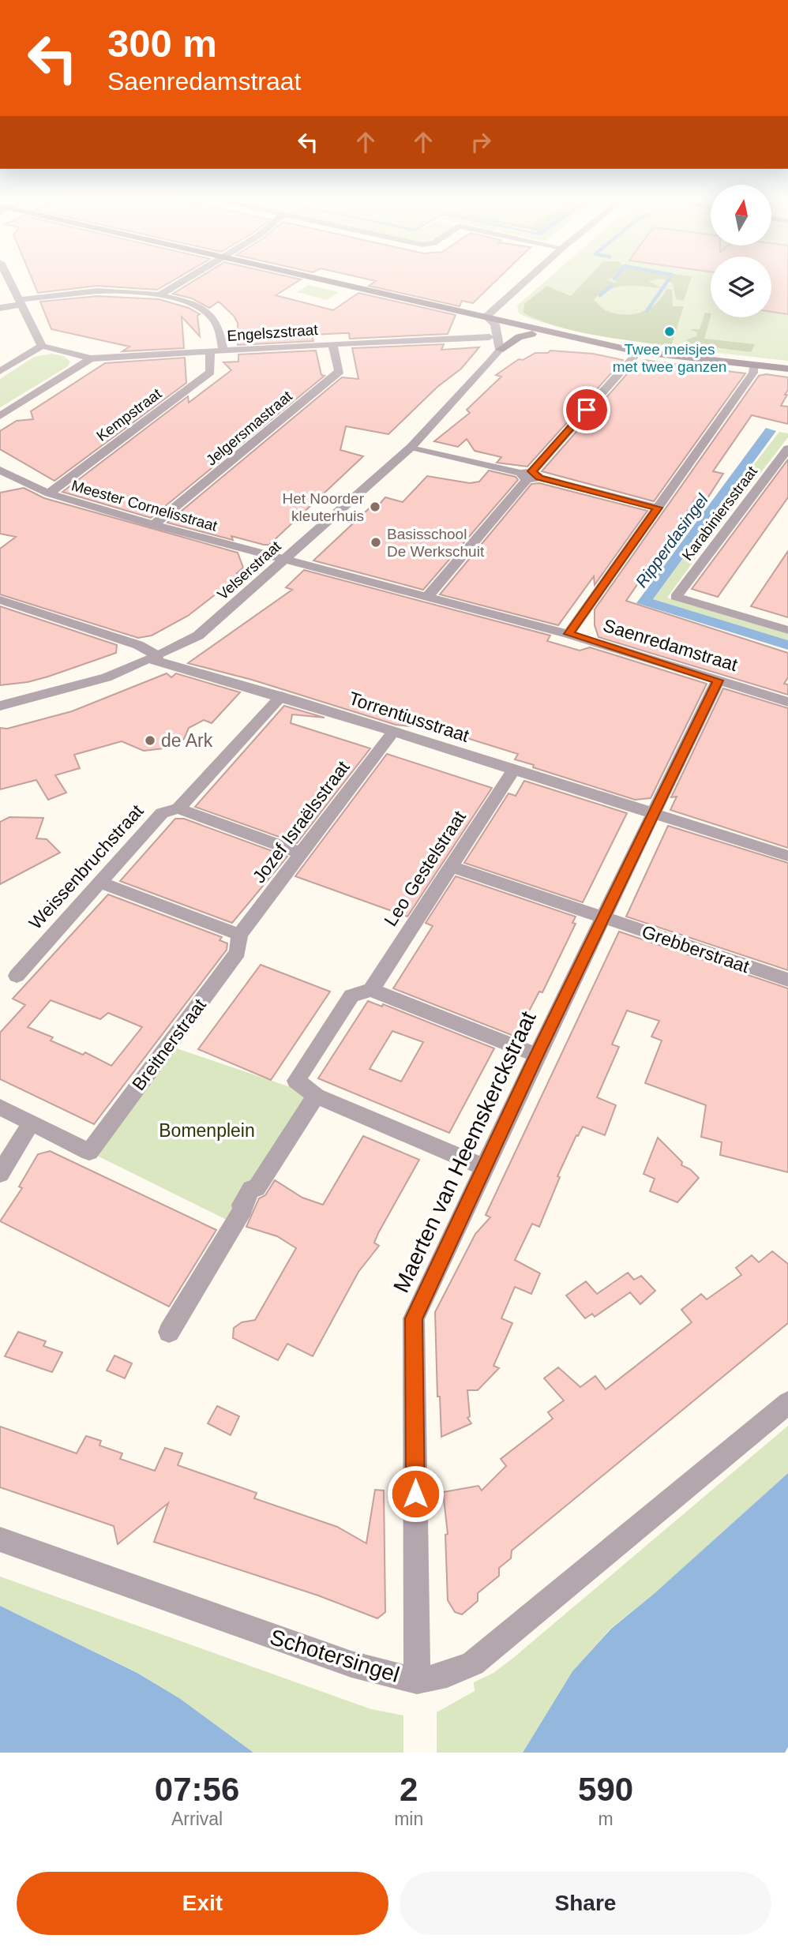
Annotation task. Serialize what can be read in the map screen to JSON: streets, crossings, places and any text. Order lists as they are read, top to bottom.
{
  "streets": {
    "street": [
      "Engelszstraat",
      "Kempstraat",
      "Jelgersmastraat",
      "Meester Cornelisstraat",
      "Karabiniersstraat",
      "Velserstraat",
      "Saenredamstraat",
      "Torrentiusstraat",
      "Jozef Israëlsstraat",
      "Weissenbruchstraat",
      "Leo Gestelstraat",
      "Grebberstraat",
      "Breitnerstraat",
      "Maerten van Heemskerckstraat",
      "Schotersingel"
    ]
  },
  "crossings": [
    ["Engelszstraat", "Kempstraat"],
    ["Engelszstraat", "Jelgersmastraat"],
    ["Kempstraat", "Meester Cornelisstraat"],
    ["Jelgersmastraat", "Meester Cornelisstraat"],
    ["Meester Cornelisstraat", "Velserstraat"],
    ["Meester Cornelisstraat", "Saenredamstraat"],
    ["Velserstraat", "Saenredamstraat"],
    ["Velserstraat", "Torrentiusstraat"],
    ["Saenredamstraat", "Maerten van Heemskerckstraat"],
    ["Torrentiusstraat", "Jozef Israëlsstraat"],
    ["Torrentiusstraat", "Weissenbruchstraat"],
    ["Torrentiusstraat", "Leo Gestelstraat"],
    ["Torrentiusstraat", "Maerten van Heemskerckstraat"],
    ["Jozef Israëlsstraat", "Breitnerstraat"],
    ["Leo Gestelstraat", "Grebberstraat"],
    ["Grebberstraat", "Maerten van Heemskerckstraat"],
    ["Maerten van Heemskerckstraat", "Schotersingel"]
  ],
  "water": ["Ripperdasingel"],
  "parks": ["Bomenplein"],
  "places": [
    "Twee meisjes met twee ganzen",
    "Het Noorder kleuterhuis",
    "Basisschool De Werkschuit",
    "de Ark"
  ],
  "north": "top",
  "page": {
    "turn": ["300 m", "Saenredamstraat"],
    "eta": [
      "07:56",
      "Arrival",
      "2",
      "min",
      "590",
      "m"
    ],
    "buttons": ["Exit", "Share"]
  }
}
